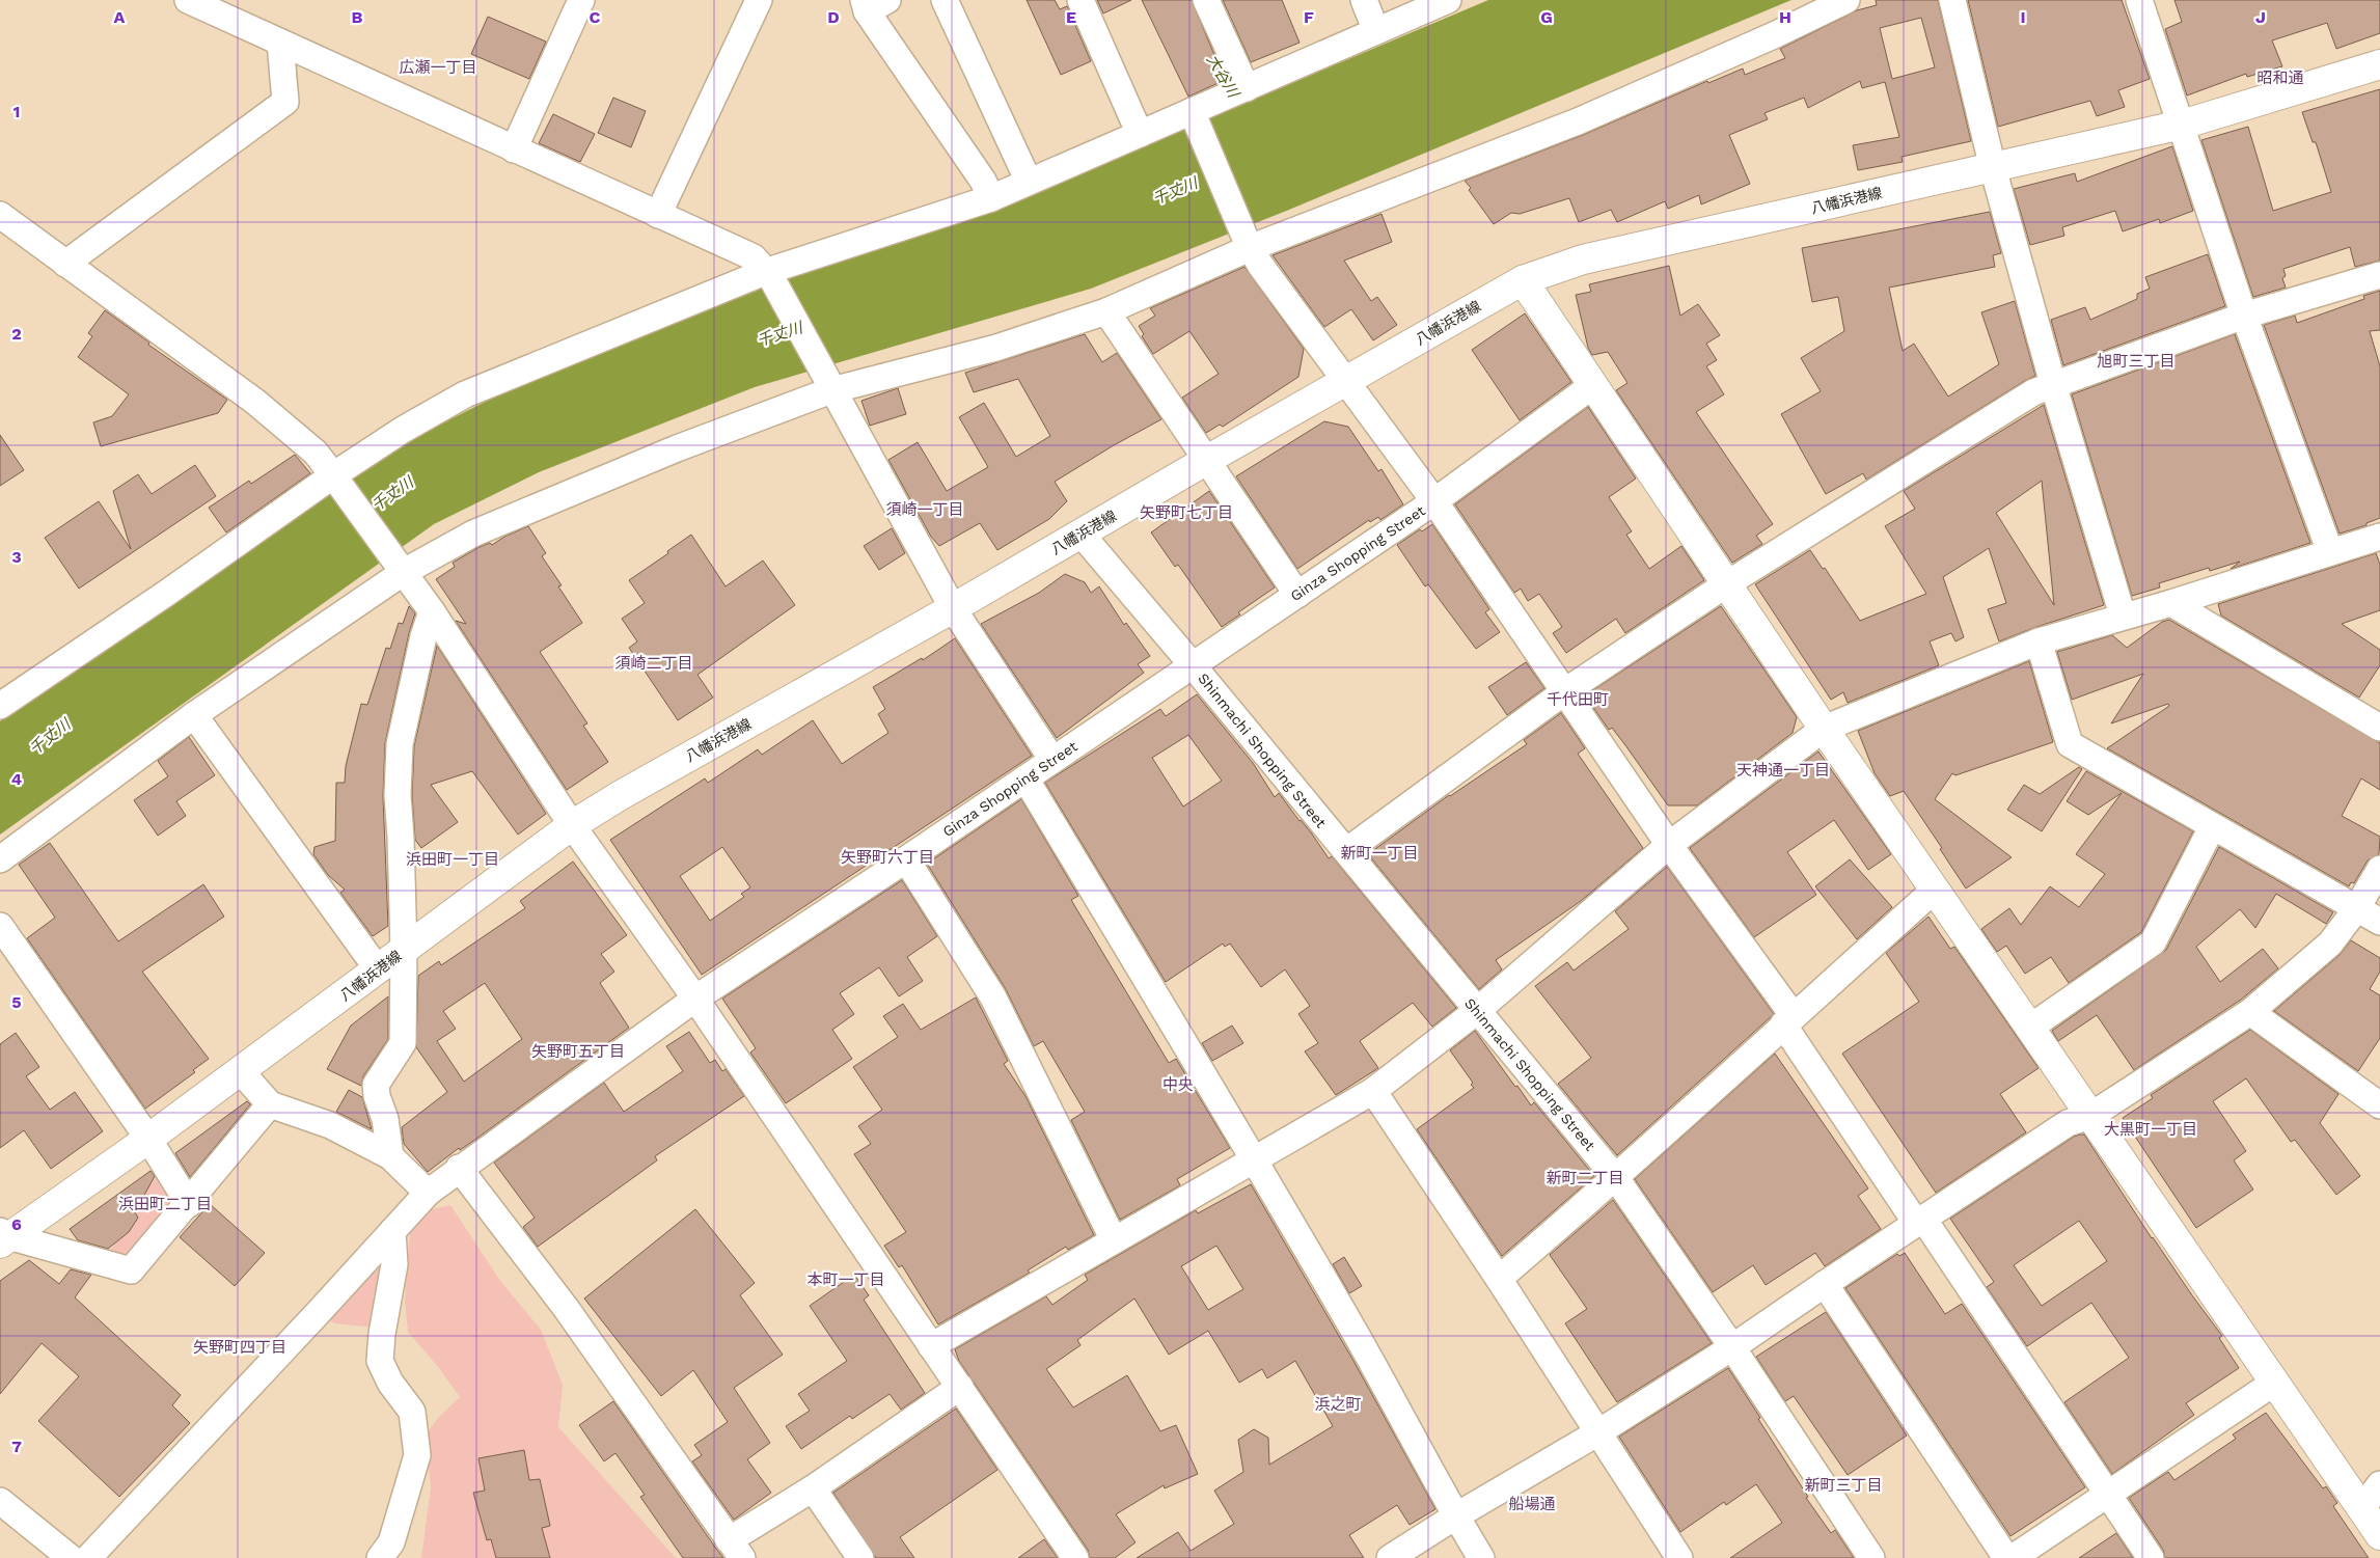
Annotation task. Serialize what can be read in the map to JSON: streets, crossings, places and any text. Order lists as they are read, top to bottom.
{
  "streets": {
    "main road": ["八幡浜港線"],
    "street": ["Ginza Shopping Street", "Shinmachi Shopping Street"]
  },
  "crossings": [
    ["八幡浜港線", "Shinmachi Shopping Street"],
    ["Ginza Shopping Street", "Shinmachi Shopping Street"]
  ],
  "districts": [
    "広瀬一丁目",
    "昭和通",
    "旭町三丁目",
    "須崎一丁目",
    "矢野町七丁目",
    "須崎二丁目",
    "千代田町",
    "天神通一丁目",
    "新町一丁目",
    "矢野町六丁目",
    "浜田町一丁目",
    "矢野町五丁目",
    "中央",
    "大黒町一丁目",
    "新町二丁目",
    "浜田町二丁目",
    "本町一丁目",
    "矢野町四丁目",
    "浜之町",
    "新町三丁目",
    "船場通"
  ],
  "water": ["大谷川", "千丈川"],
  "grid": {
    "columns": [
      "A",
      "B",
      "C",
      "D",
      "E",
      "F",
      "G",
      "H",
      "I",
      "J"
    ],
    "rows": [
      "1",
      "2",
      "3",
      "4",
      "5",
      "6",
      "7"
    ]
  }
}
